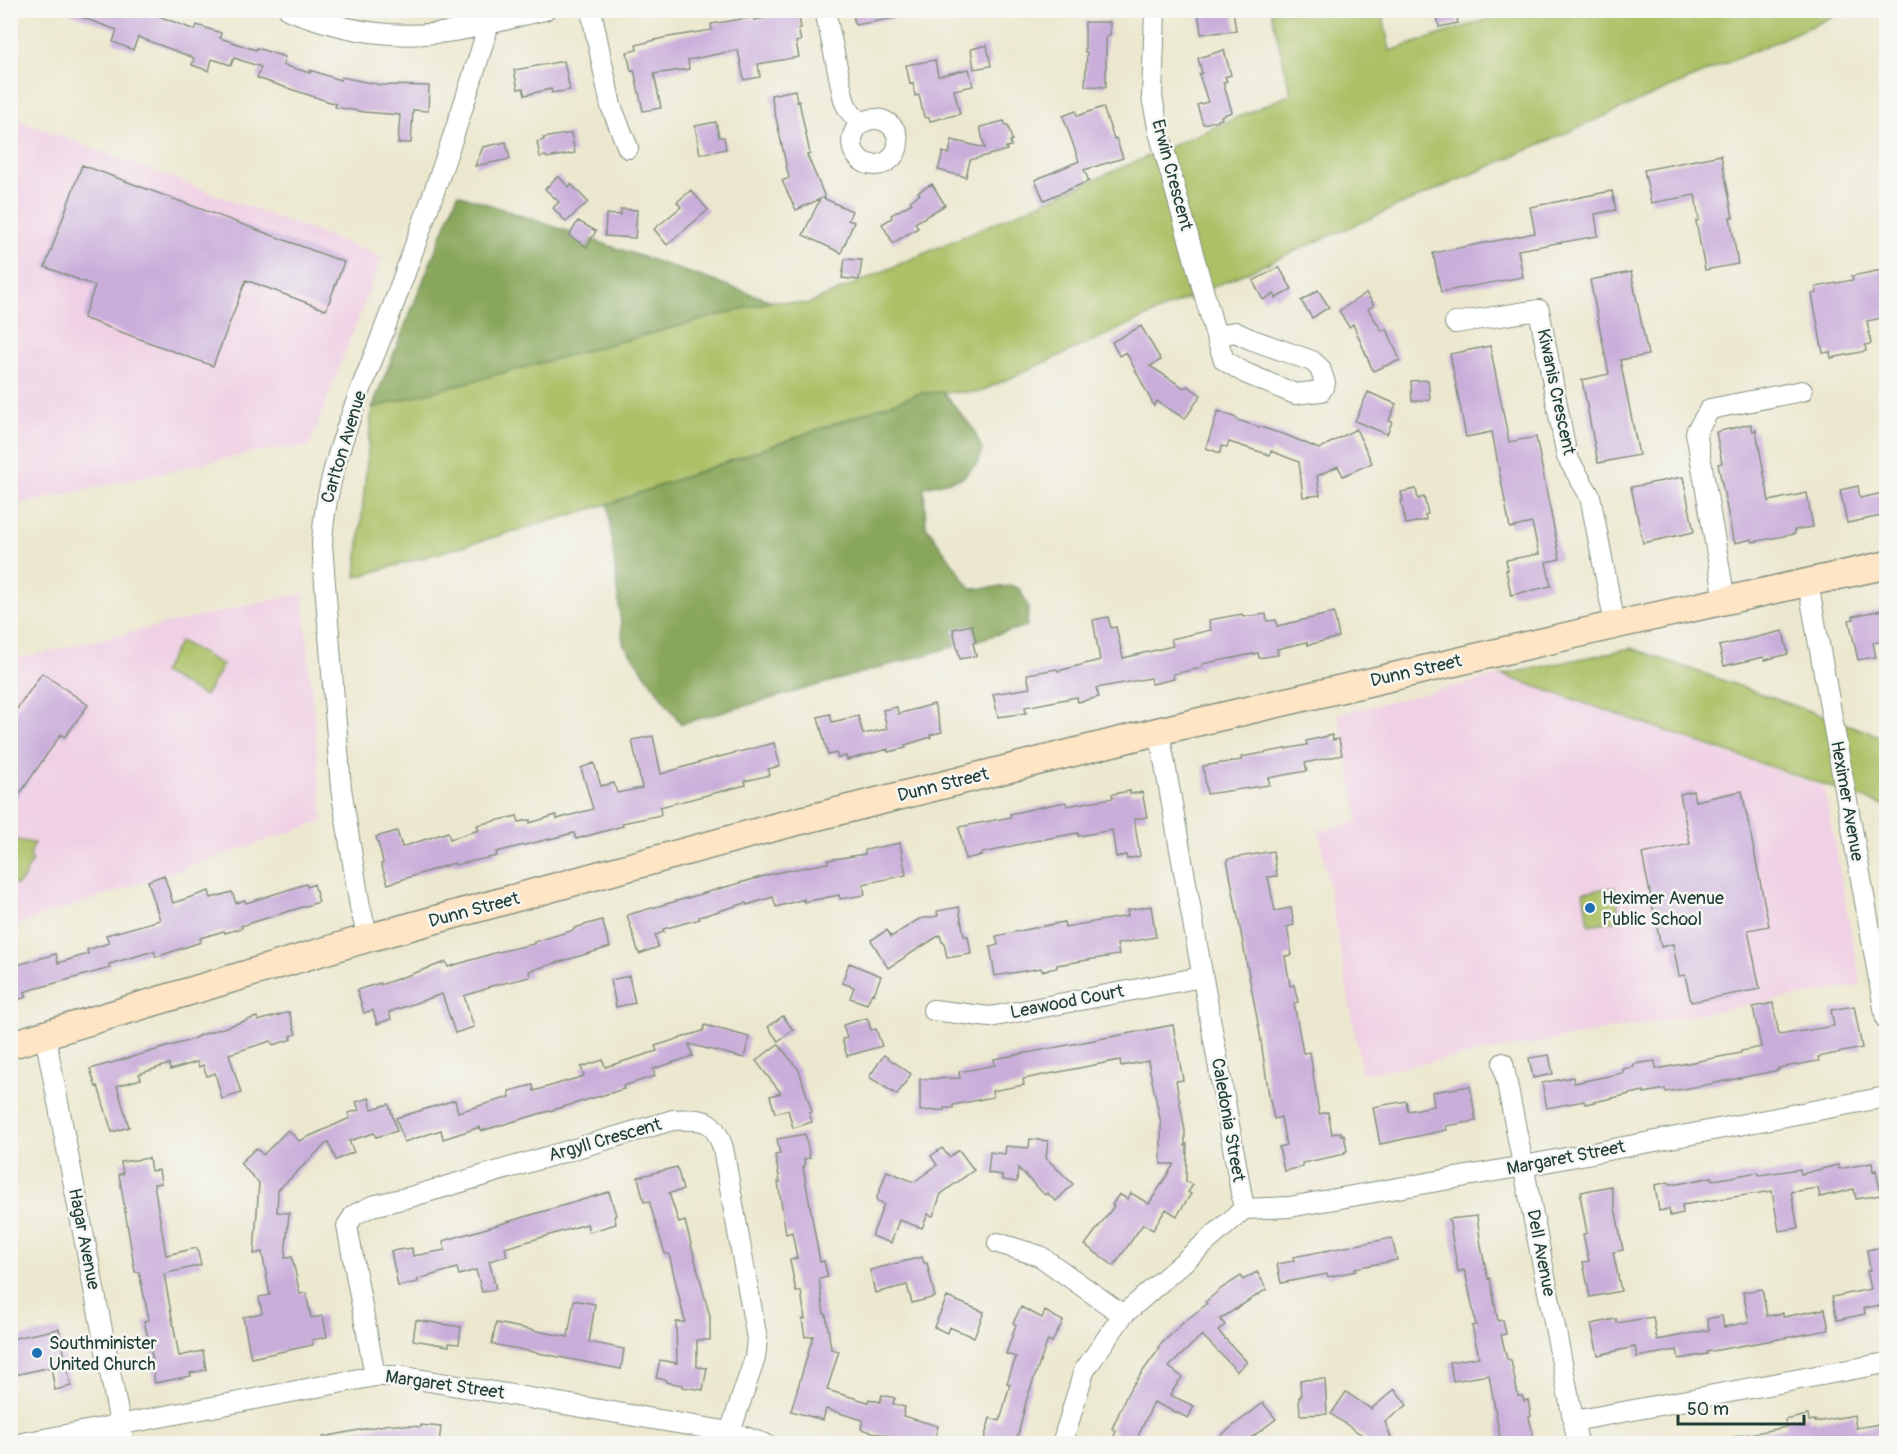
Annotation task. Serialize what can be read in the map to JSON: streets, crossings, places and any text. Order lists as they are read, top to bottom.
{
  "streets": {
    "street": [
      "Erwin Crescent",
      "Kiwanis Crescent",
      "Carlton Avenue",
      "Dunn Street",
      "Heximer Avenue",
      "Leawood Court",
      "Caledonia Street",
      "Argyll Crescent",
      "Margaret Street",
      "Hagar Avenue",
      "Dell Avenue"
    ]
  },
  "crossings": [
    ["Kiwanis Crescent", "Dunn Street"],
    ["Carlton Avenue", "Dunn Street"],
    ["Dunn Street", "Heximer Avenue"],
    ["Dunn Street", "Caledonia Street"],
    ["Dunn Street", "Hagar Avenue"],
    ["Leawood Court", "Caledonia Street"],
    ["Caledonia Street", "Margaret Street"],
    ["Argyll Crescent", "Margaret Street"],
    ["Margaret Street", "Hagar Avenue"],
    ["Margaret Street", "Dell Avenue"]
  ],
  "places": ["Heximer Avenue Public School", "Southminister United Church"],
  "scale_bar": "50 m"
}
